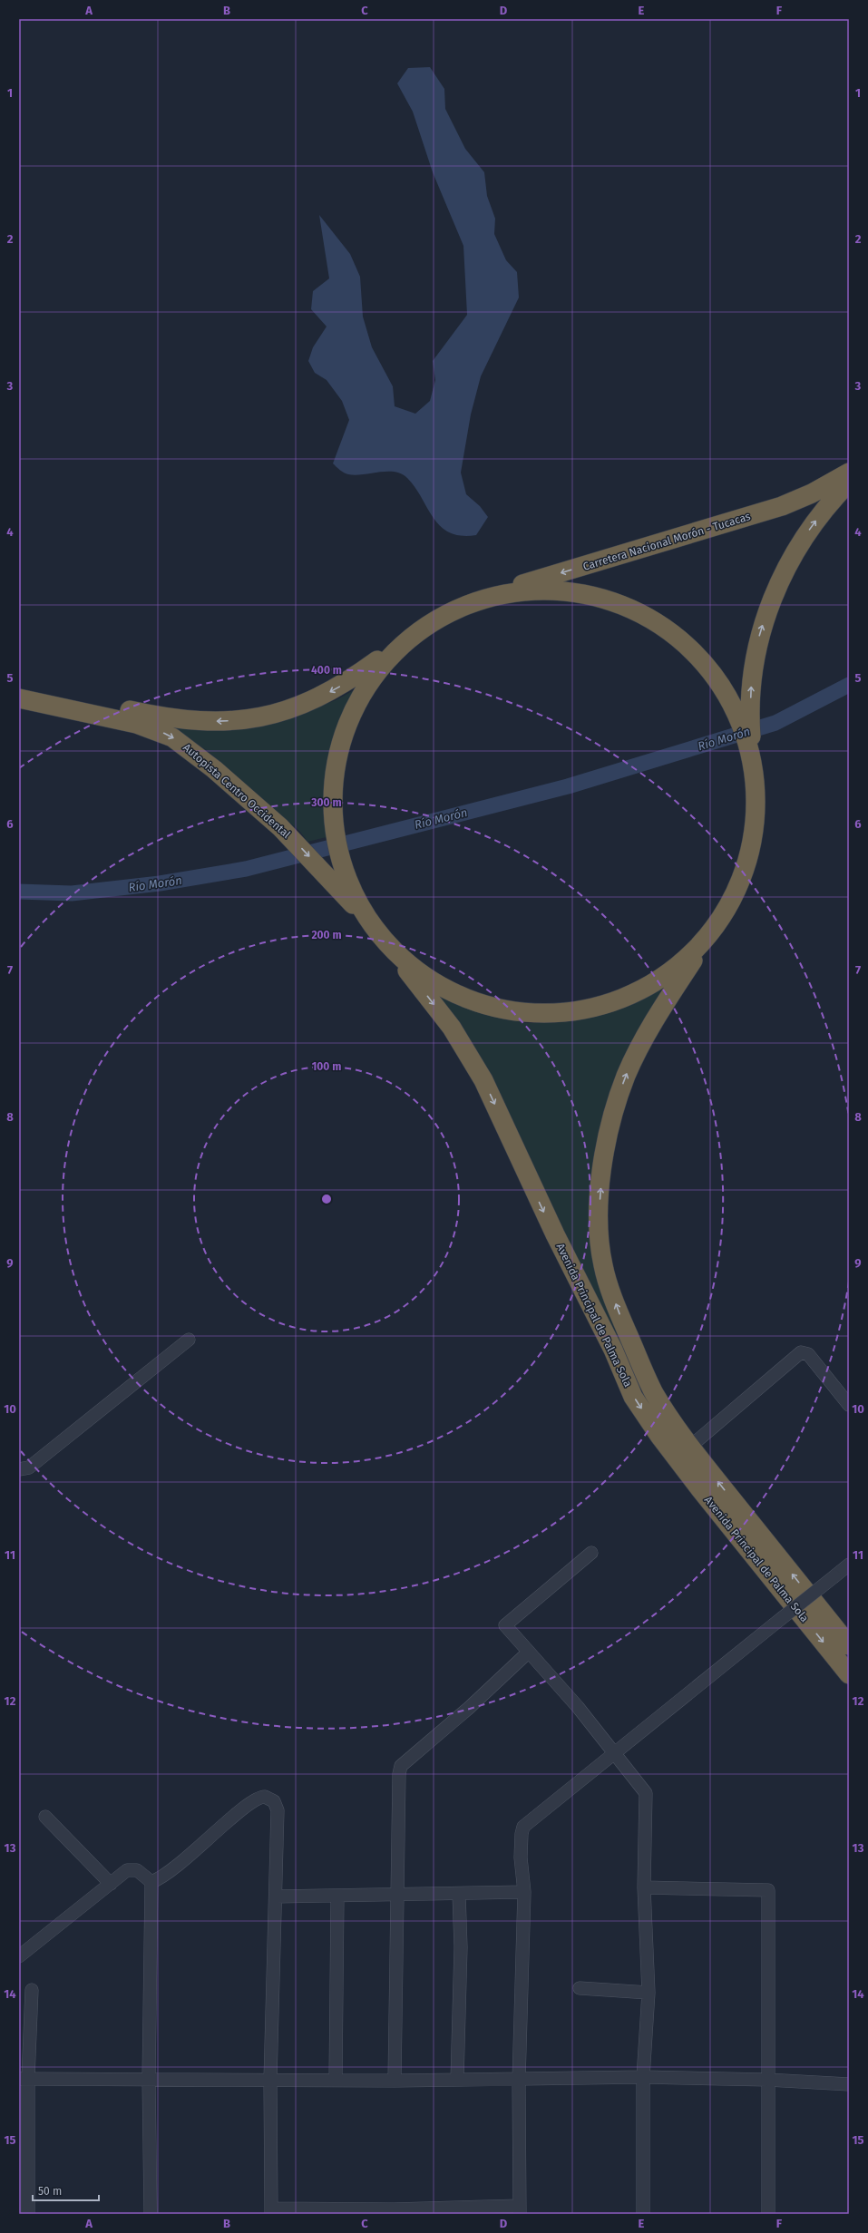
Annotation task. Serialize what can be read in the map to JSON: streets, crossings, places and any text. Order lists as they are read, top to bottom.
{
  "streets": {
    "highway": ["Carretera Nacional Morón - Tucacas", "Autopista Centro Occidental", "Avenida Principal de Palma Sola"]
  },
  "crossings": [
    ["Autopista Centro Occidental", "Avenida Principal de Palma Sola"]
  ],
  "one_way": ["Carretera Nacional Morón - Tucacas", "Autopista Centro Occidental"],
  "water": ["Río Morón"],
  "scale_bar": "50 m",
  "grid": {
    "columns": [
      "A",
      "B",
      "C",
      "D",
      "E",
      "F"
    ],
    "rows": [
      "1",
      "2",
      "3",
      "4",
      "5",
      "6",
      "7",
      "8",
      "9",
      "10",
      "11",
      "12",
      "13",
      "14",
      "15"
    ]
  },
  "rings": [
    "400 m",
    "300 m",
    "200 m",
    "100 m"
  ]
}
